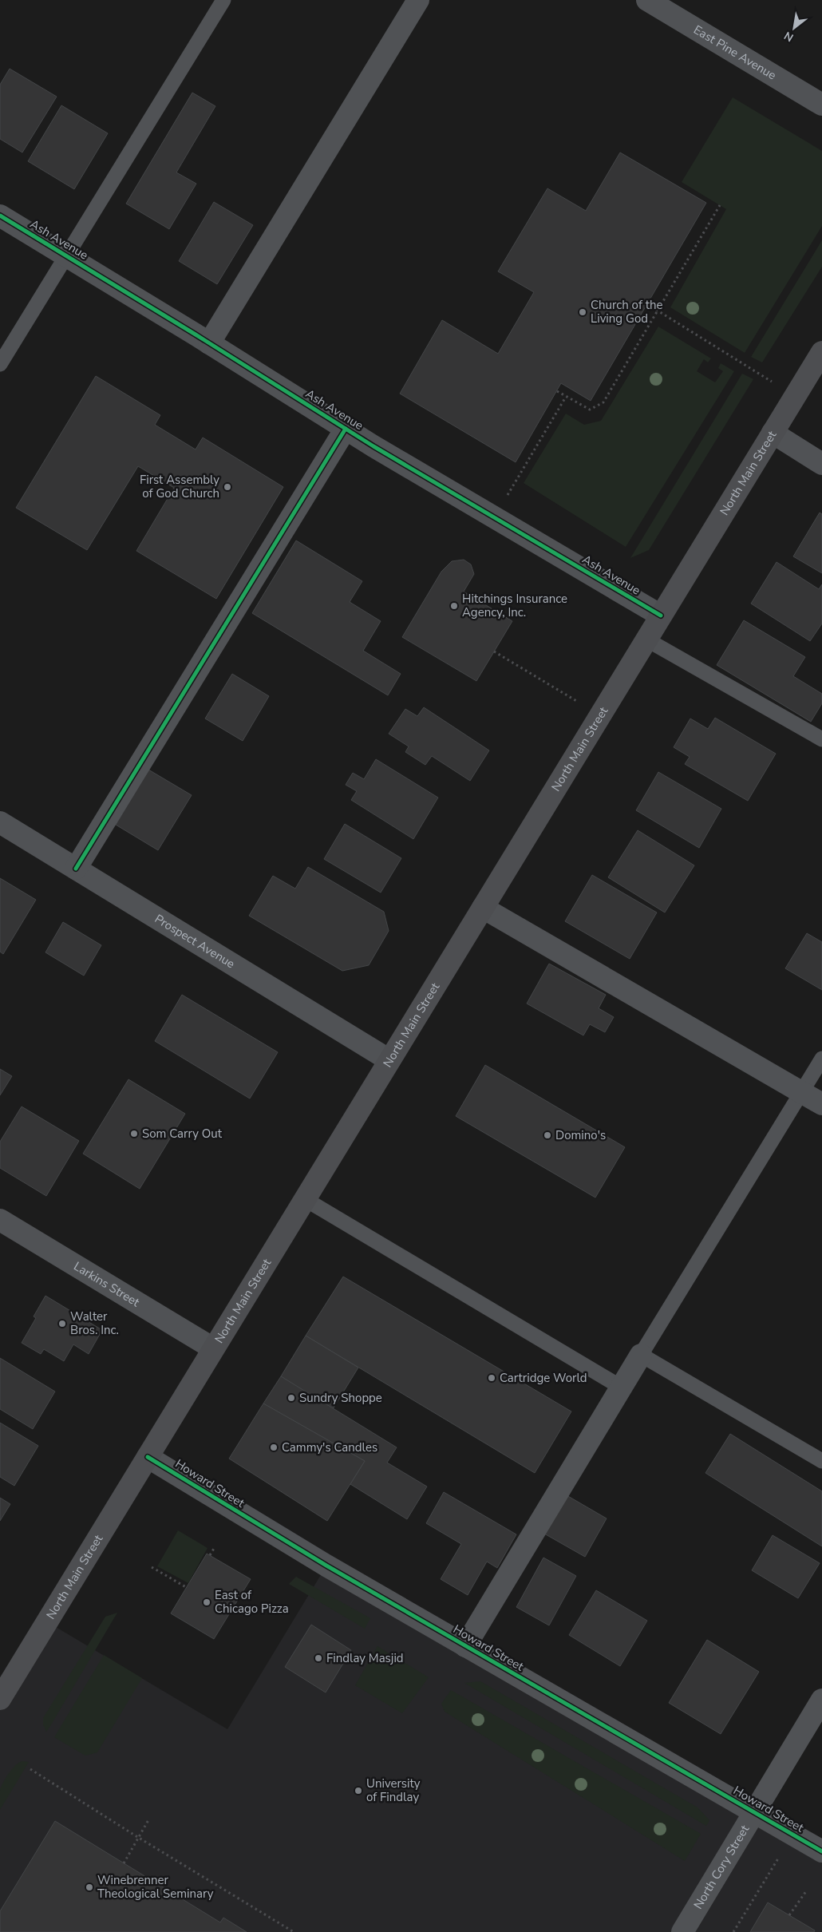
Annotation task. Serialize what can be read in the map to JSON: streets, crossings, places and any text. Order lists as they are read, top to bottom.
{
  "streets": {
    "main road": ["North Main Street"],
    "street": [
      "East Pine Avenue",
      "Ash Avenue",
      "Prospect Avenue",
      "Larkins Street",
      "Howard Street",
      "North Cory Street"
    ]
  },
  "crossings": [
    ["Ash Avenue", "North Main Street"],
    ["North Main Street", "Prospect Avenue"],
    ["North Main Street", "Larkins Street"],
    ["North Main Street", "Howard Street"],
    ["Howard Street", "North Cory Street"]
  ],
  "places": [
    "Church of the Living God",
    "First Assembly of God Church",
    "Hitchings Insurance Agency, Inc.",
    "Som Carry Out",
    "Domino's",
    "Walter Bros. Inc.",
    "Cartridge World",
    "Sundry Shoppe",
    "Cammy's Candles",
    "East of Chicago Pizza",
    "Findlay Masjid",
    "University of Findlay",
    "Winebrenner Theological Seminary"
  ],
  "north": "bottom left"
}
